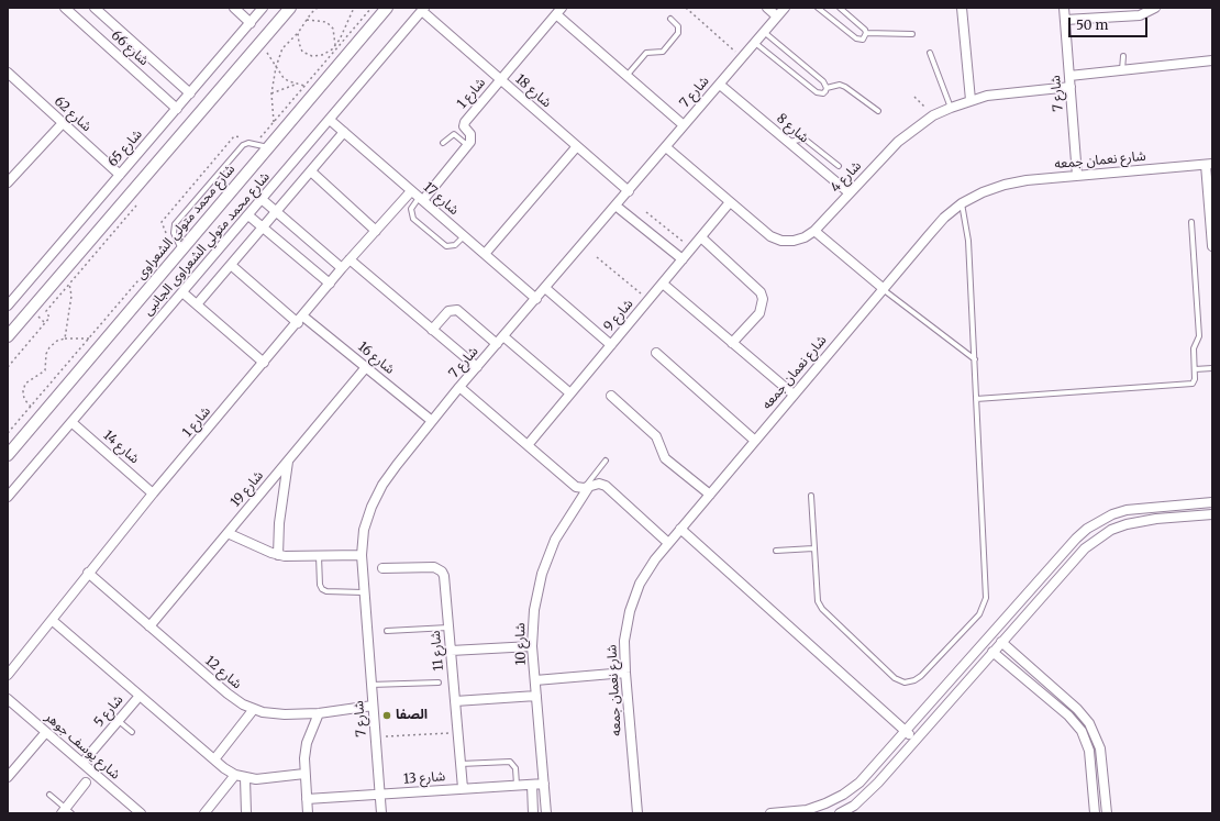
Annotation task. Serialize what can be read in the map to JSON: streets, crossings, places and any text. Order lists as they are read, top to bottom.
{
  "streets": {
    "street": [
      "شارع 66",
      "شارع 18",
      "شارع 7",
      "شارع 1",
      "شارع 62",
      "شارع 8",
      "شارع 65",
      "شارع نعمان جمعه",
      "شارع 4",
      "شارع 17",
      "شارع محمد متولي الشعراوى",
      "شارع محمد متولي الشعراوى الجانبى",
      "شارع 9",
      "شارع 16",
      "شارع 14",
      "شارع 19",
      "شارع 10",
      "شارع 11",
      "شارع 12",
      "شارع 5",
      "شارع يوسف جوهر",
      "شارع 13"
    ]
  },
  "crossings": [
    ["شارع 66", "شارع 65"],
    ["شارع 18", "شارع 7"],
    ["شارع 18", "شارع 1"],
    ["شارع 18", "شارع محمد متولي الشعراوى الجانبى"],
    ["شارع 7", "شارع 8"],
    ["شارع 7", "شارع نعمان جمعه"],
    ["شارع 7", "شارع 4"],
    ["شارع 7", "شارع 17"],
    ["شارع 7", "شارع 16"],
    ["شارع 7", "شارع 12"],
    ["شارع 7", "شارع 13"],
    ["شارع 1", "شارع 17"],
    ["شارع 1", "شارع 16"],
    ["شارع 1", "شارع 14"],
    ["شارع 1", "شارع 12"],
    ["شارع 62", "شارع 65"],
    ["شارع 8", "شارع 4"],
    ["شارع 4", "شارع 9"],
    ["شارع 17", "شارع محمد متولي الشعراوى الجانبى"],
    ["شارع محمد متولي الشعراوى الجانبى", "شارع 14"],
    ["شارع 16", "شارع 19"],
    ["شارع 19", "شارع 12"],
    ["شارع 10", "شارع 13"],
    ["شارع 11", "شارع 13"],
    ["شارع 5", "شارع يوسف جوهر"]
  ],
  "places": ["الصفا"],
  "scale_bar": "50 m"
}
